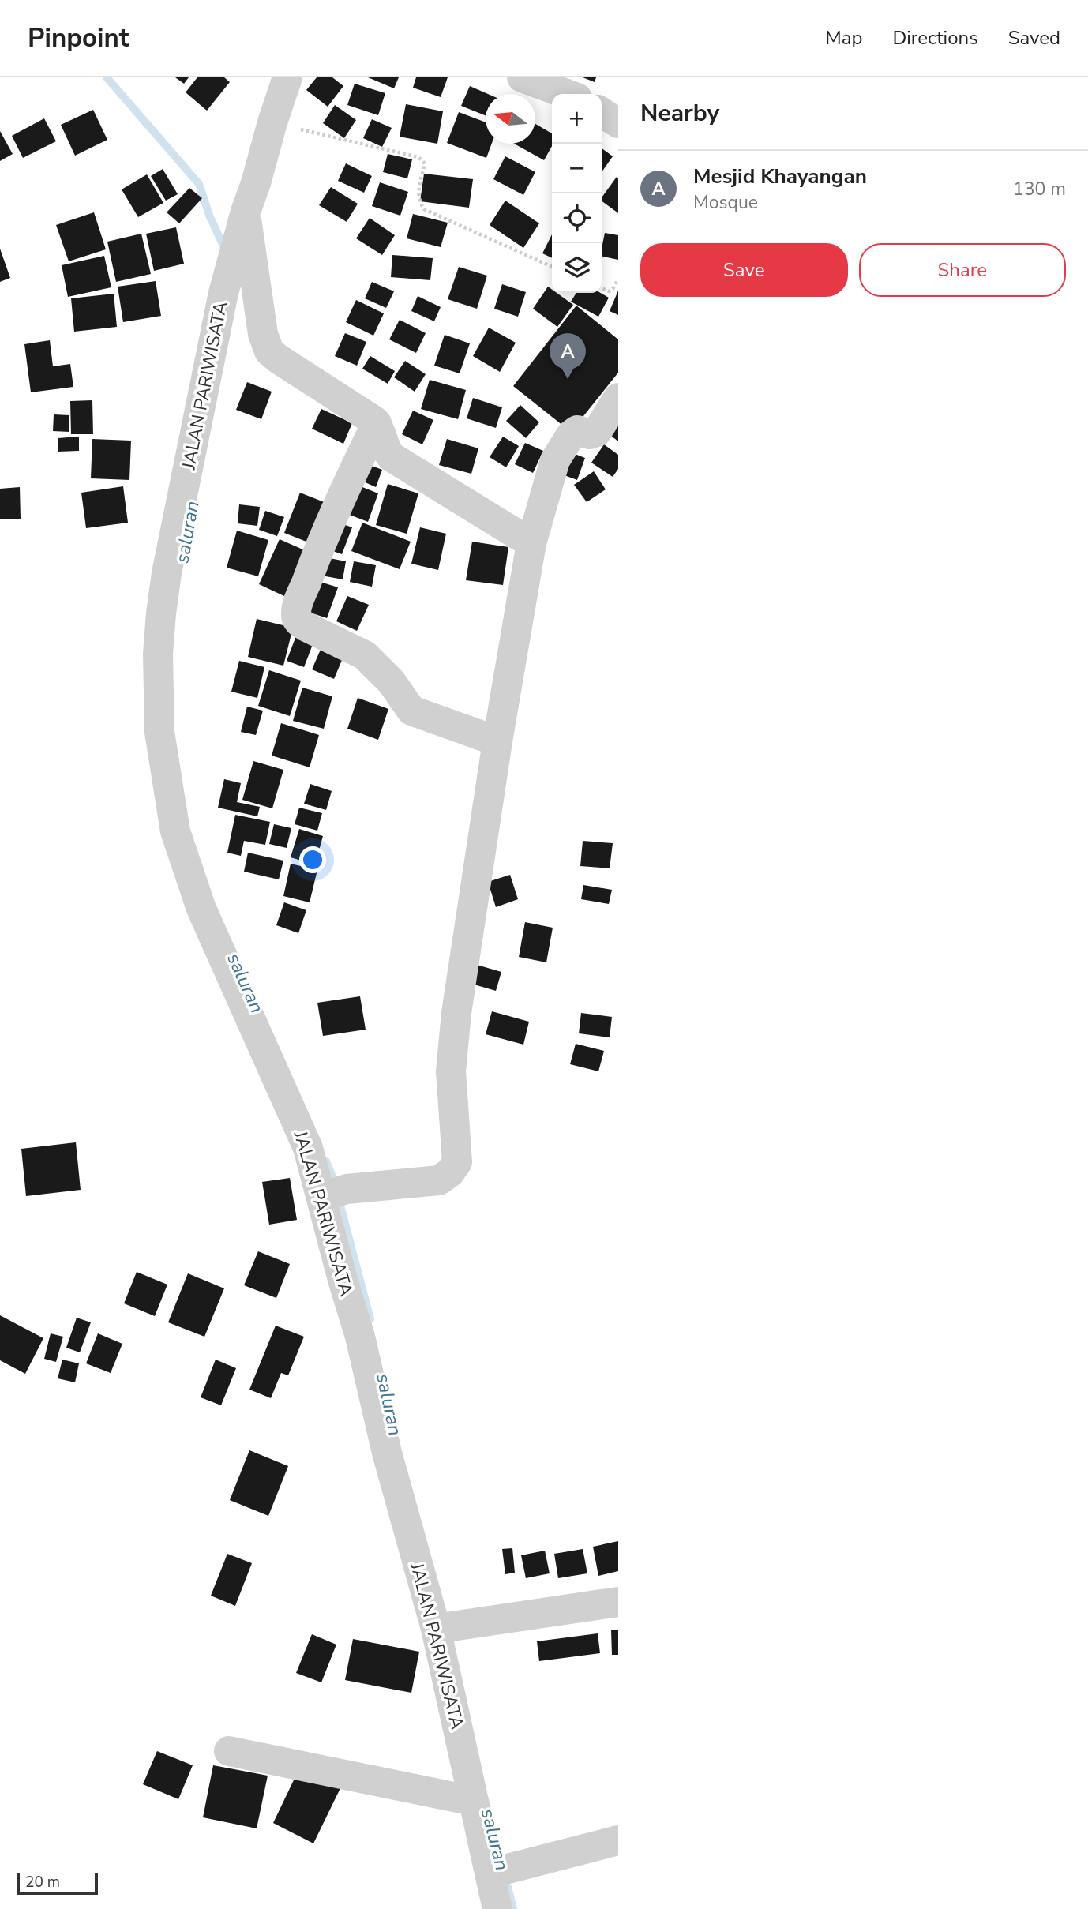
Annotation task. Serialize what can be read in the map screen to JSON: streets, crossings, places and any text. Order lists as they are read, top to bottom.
{
  "streets": {
    "street": ["JALAN PARIWISATA"]
  },
  "water": ["saluran"],
  "scale_bar": "20 m",
  "north": "left",
  "page": {
    "header": "Pinpoint",
    "nav": ["Map", "Directions", "Saved"],
    "heading": "Nearby",
    "map_buttons": ["+", "−"],
    "list": [
      {
        "mark": "A",
        "name": "Mesjid Khayangan",
        "note": "Mosque",
        "value": "130 m"
      }
    ],
    "buttons": ["Save", "Share"],
    "pins": "A",
    "scale": "20 m"
  }
}
